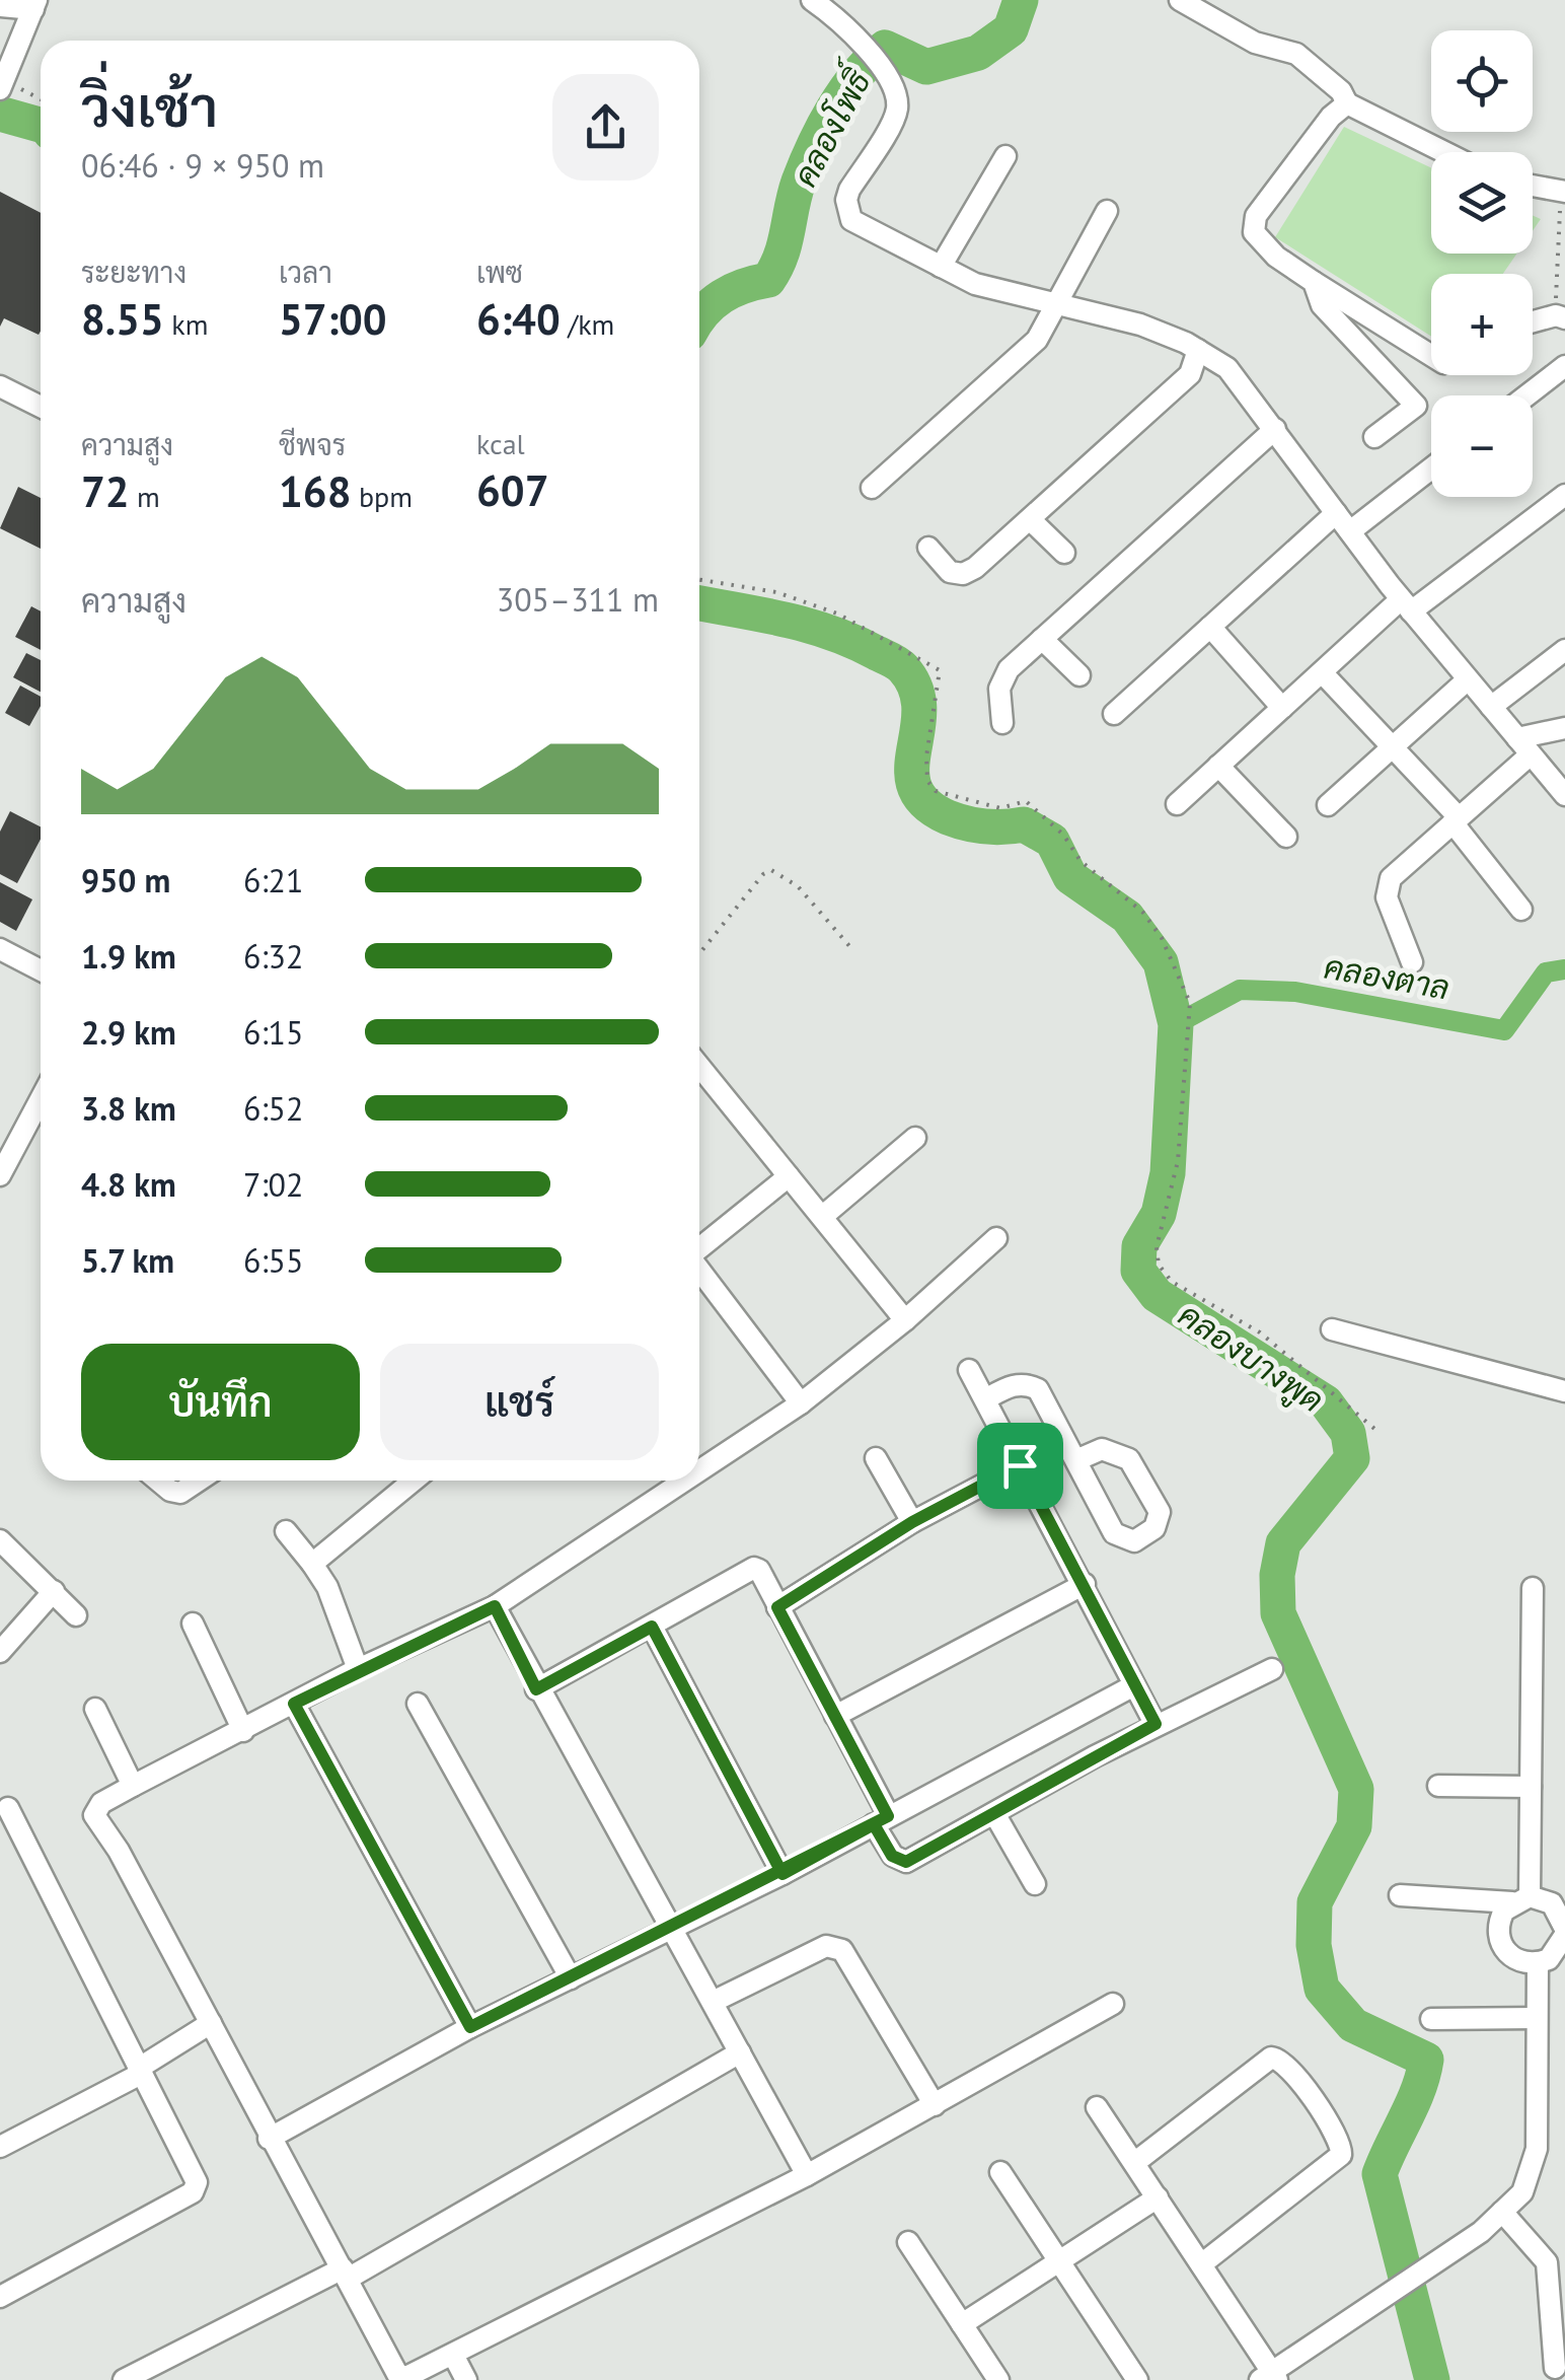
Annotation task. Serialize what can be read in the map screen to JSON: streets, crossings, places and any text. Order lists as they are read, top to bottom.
{
  "water": ["คลองโพธิ์", "คลองตาล", "คลองบางพูด"],
  "page": {
    "map_buttons": ["+", "−"],
    "heading": ["วิ่งเช้า", "06:46 · 9 × 950 m"],
    "stats": [
      ["ระยะทาง", "8.55 km"],
      ["เวลา", "57:00"],
      ["เพซ", "6:40 /km"],
      ["ความสูง", "72 m"],
      ["ชีพจร", "168 bpm"],
      ["kcal", "607"]
    ],
    "chart": ["ความสูง", "305–311 m"],
    "list": [
      {
        "name": "950 m",
        "note": "6:21"
      },
      {
        "name": "1.9 km",
        "note": "6:32"
      },
      {
        "name": "2.9 km",
        "note": "6:15"
      },
      {
        "name": "3.8 km",
        "note": "6:52"
      },
      {
        "name": "4.8 km",
        "note": "7:02"
      },
      {
        "name": "5.7 km",
        "note": "6:55"
      }
    ],
    "buttons": ["บันทึก", "แชร์"]
  }
}
